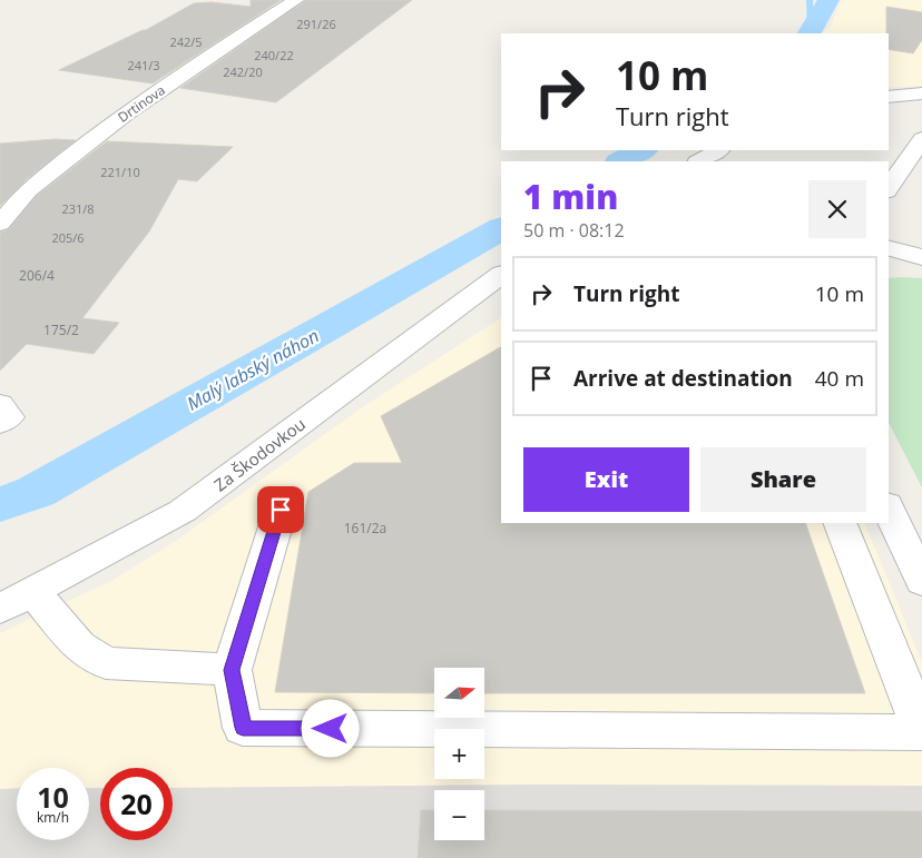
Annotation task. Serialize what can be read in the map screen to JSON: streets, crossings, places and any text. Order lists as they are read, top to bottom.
{
  "streets": {
    "street": ["Drtinova", "Za Škodovkou"]
  },
  "water": ["Malý labský náhon"],
  "house_numbers": [
    "291/26",
    "242/5",
    "240/22",
    "241/3",
    "242/20",
    "221/10",
    "231/8",
    "205/6",
    "206/4",
    "175/2",
    "161/2a"
  ],
  "north": "right",
  "page": {
    "turn": ["10 m", "Turn right"],
    "heading": ["1 min", "50 m · 08:12"],
    "list": [
      {
        "name": "Turn right",
        "value": "10 m"
      },
      {
        "name": "Arrive at destination",
        "value": "40 m"
      }
    ],
    "buttons": ["Exit", "Share"],
    "map_buttons": ["+", "−"],
    "speed": "10 km/h",
    "limit": "20"
  }
}
